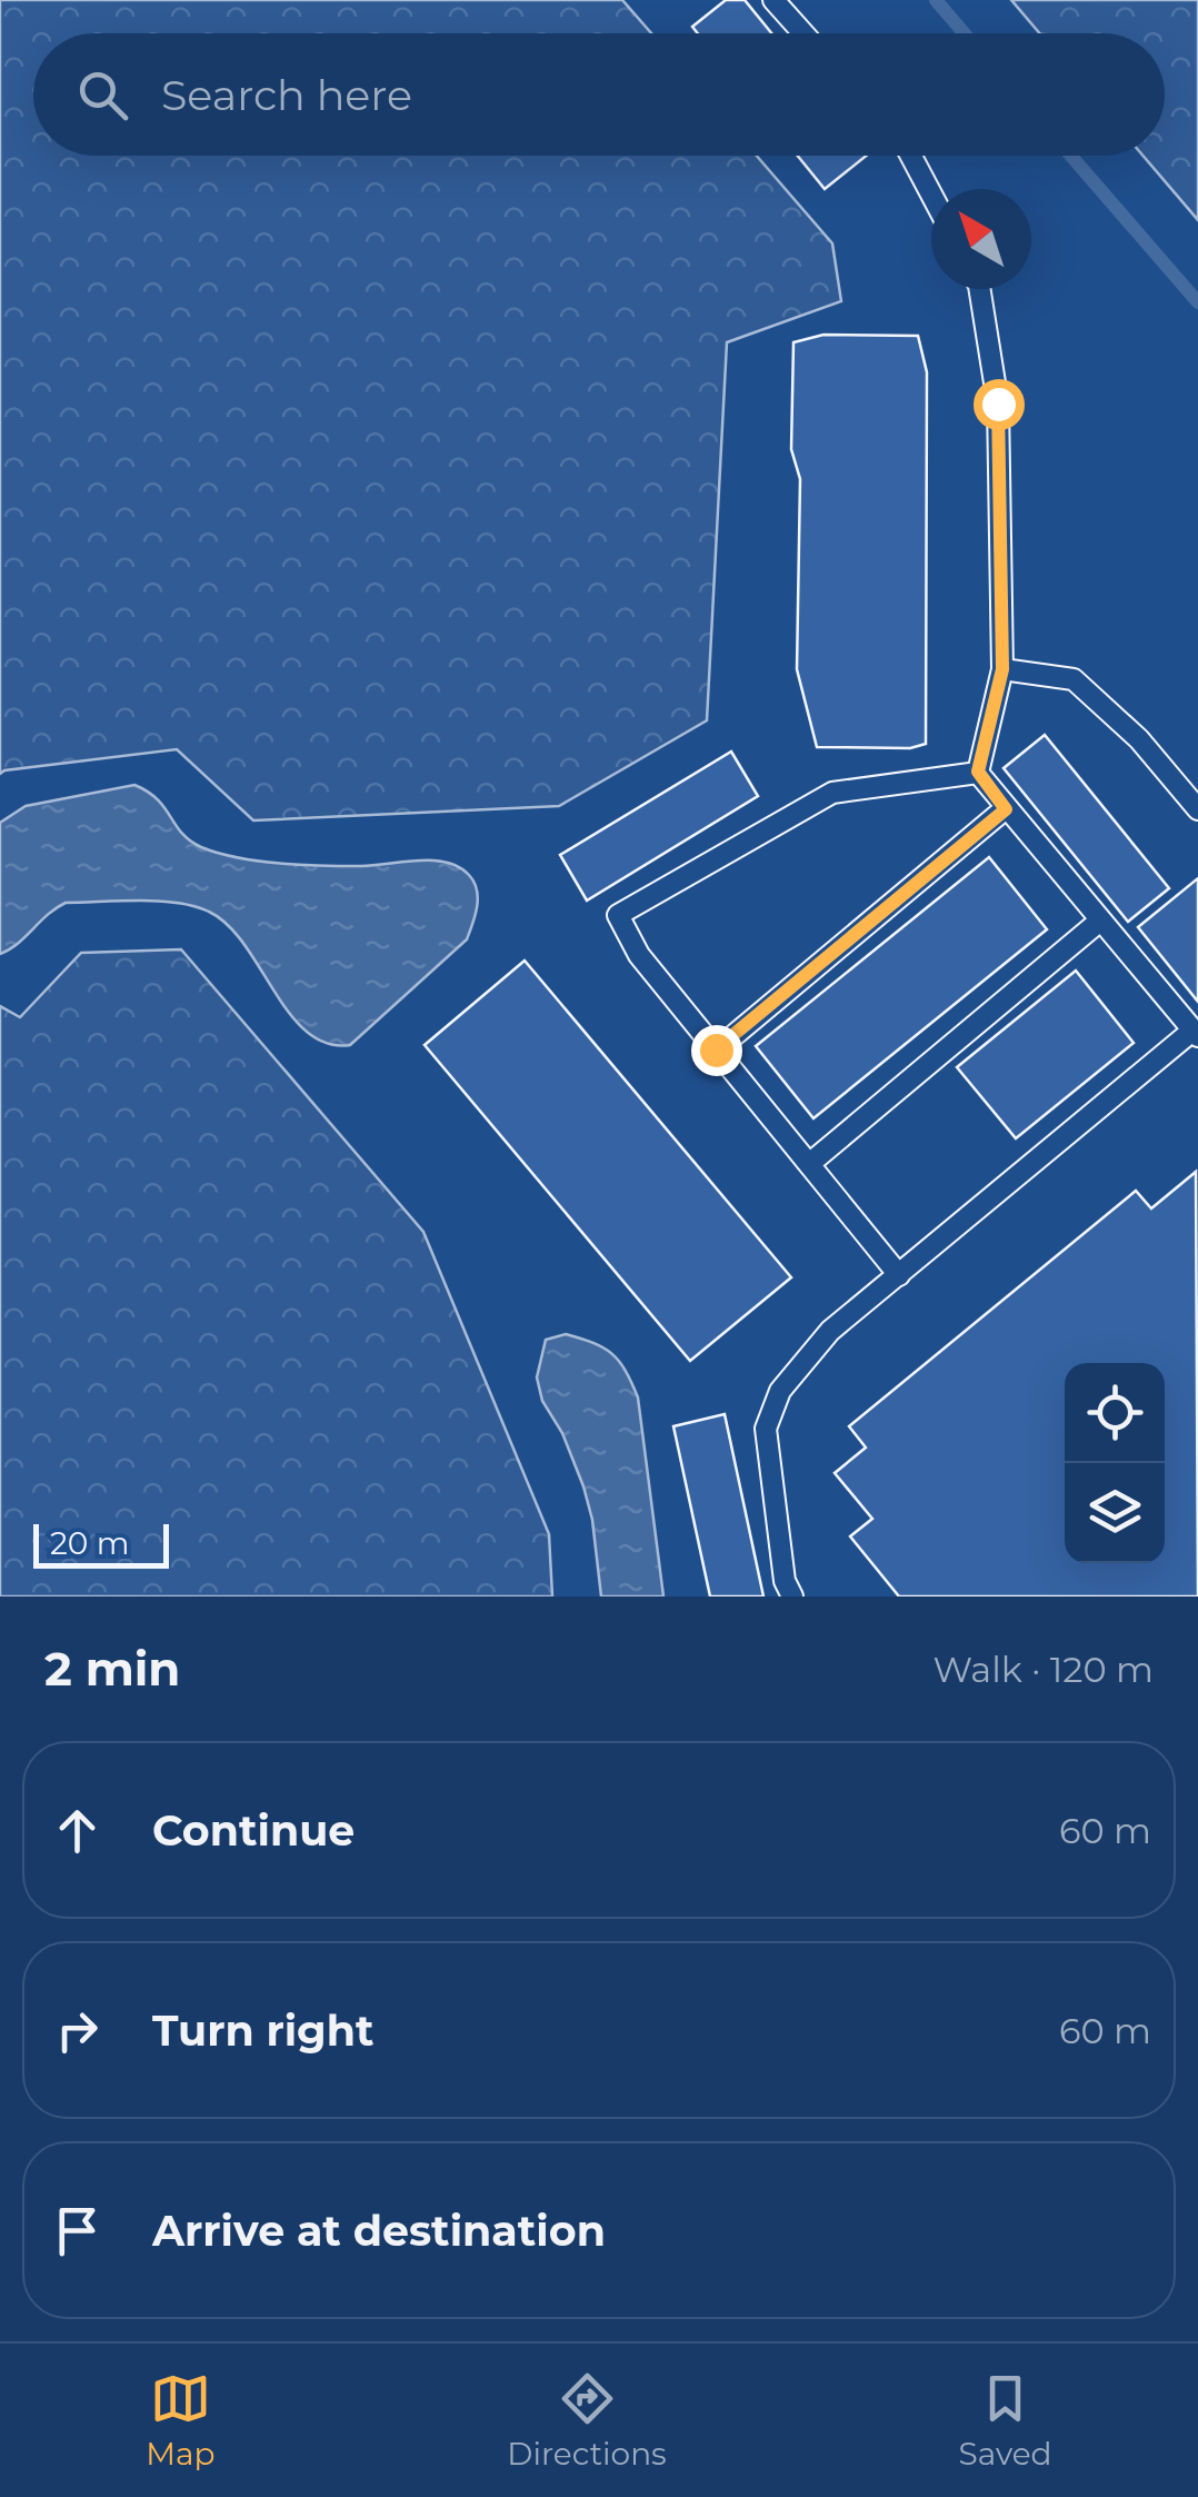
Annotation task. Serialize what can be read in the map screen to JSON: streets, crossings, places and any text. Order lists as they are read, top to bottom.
{
  "scale_bar": "20 m",
  "north": "top left",
  "page": {
    "search": "Search here",
    "scale": "20 m",
    "heading": ["2 min", "Walk · 120 m"],
    "list": [
      ["Continue", "60 m"],
      ["Turn right", "60 m"],
      "Arrive at destination"
    ],
    "nav": ["Map", "Directions", "Saved"]
  }
}
